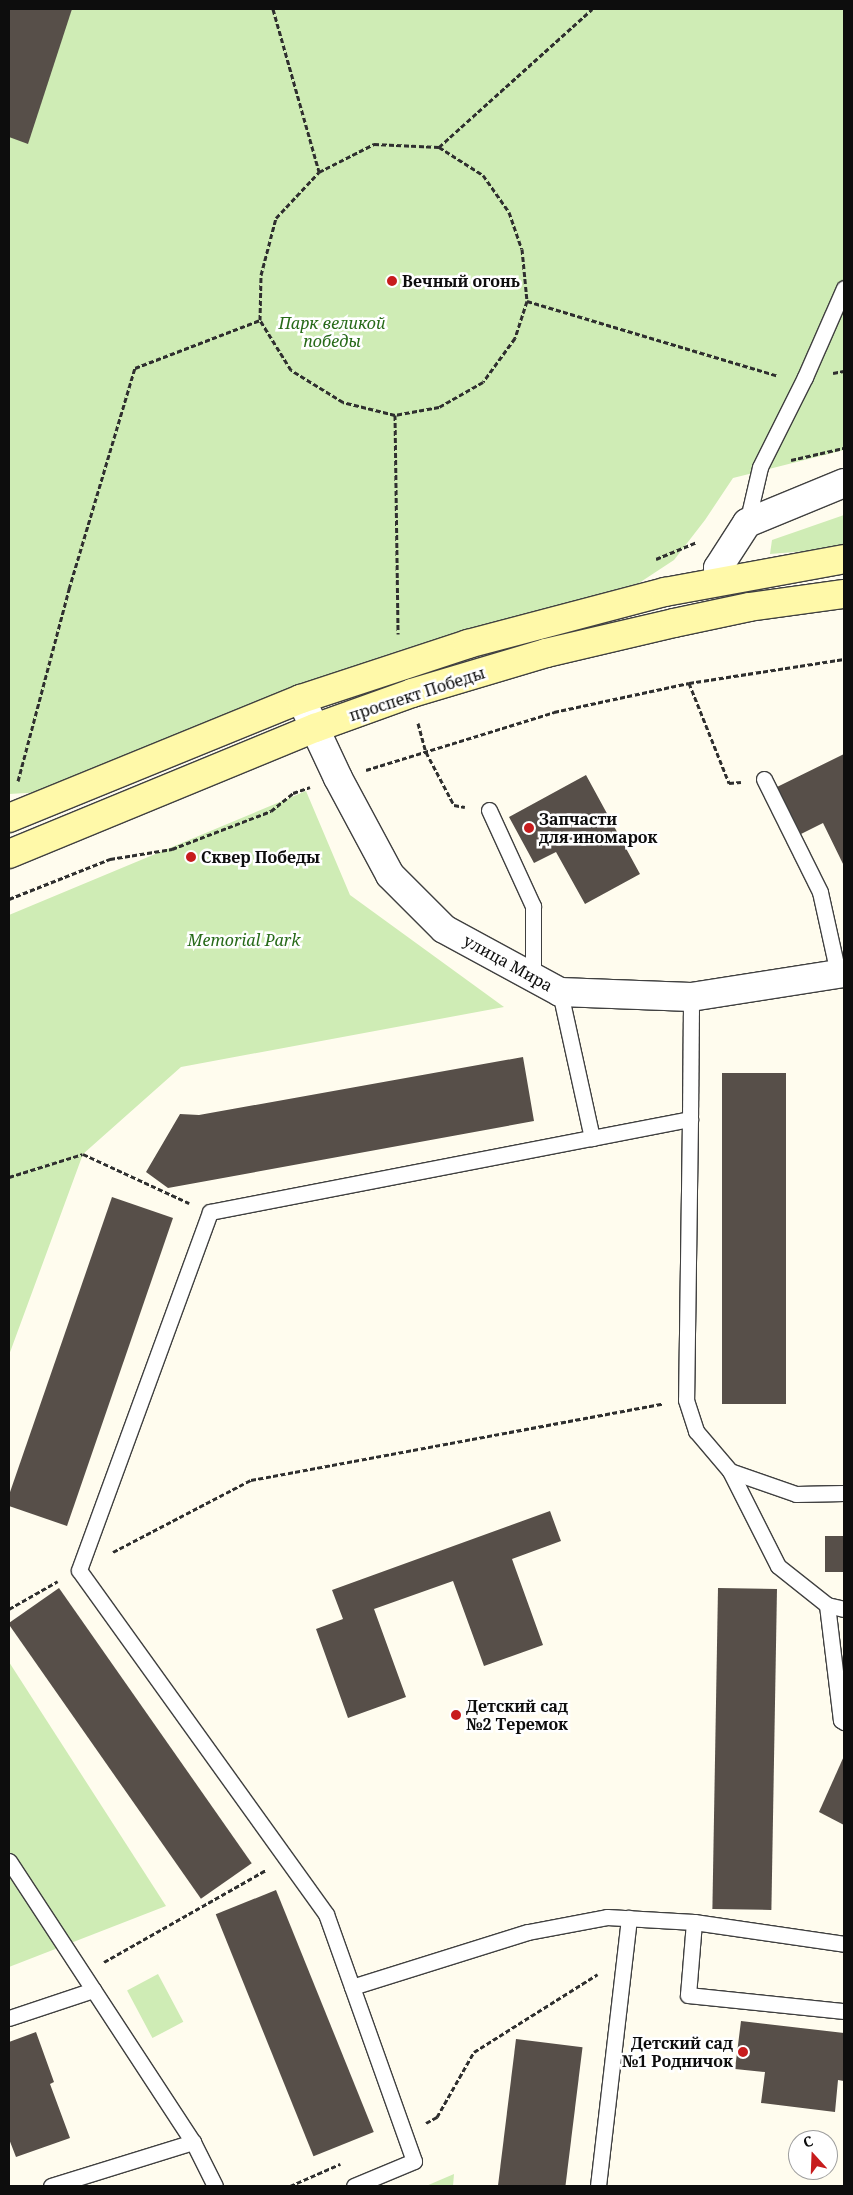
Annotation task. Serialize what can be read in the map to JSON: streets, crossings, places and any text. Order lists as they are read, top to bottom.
{
  "streets": {
    "main road": ["проспект Победы"],
    "street": ["улица Мира"]
  },
  "crossings": [
    ["проспект Победы", "улица Мира"]
  ],
  "parks": ["Парк великой победы", "Memorial Park"],
  "places": [
    "Вечный огонь",
    "Запчасти для иномарок",
    "Сквер Победы",
    "Детский сад №2 Теремок",
    "Детский сад №1 Родничок"
  ],
  "north": "top"
}
